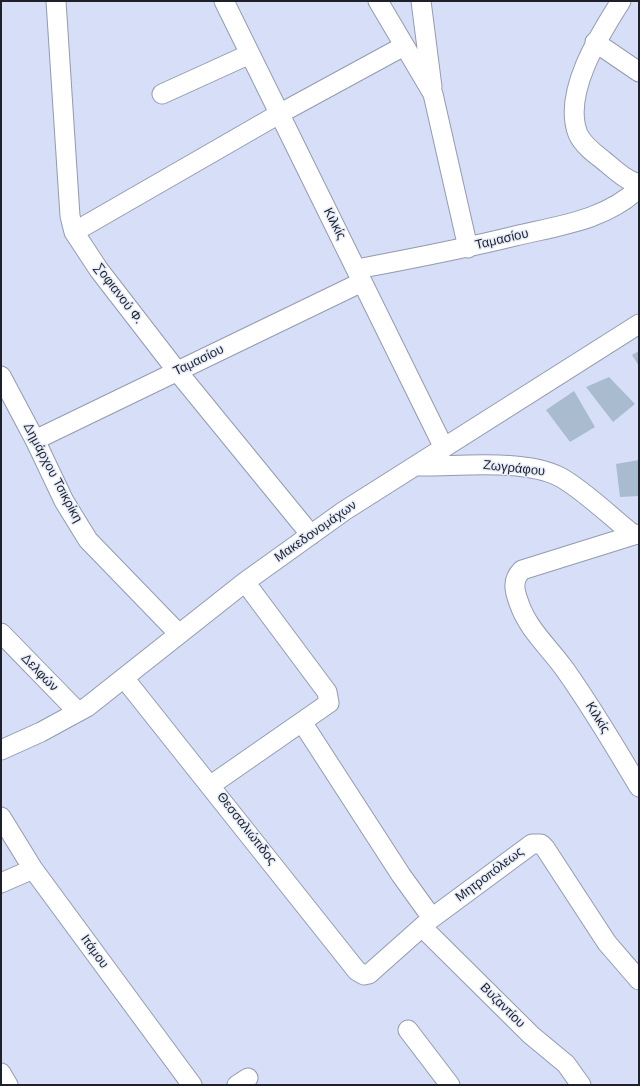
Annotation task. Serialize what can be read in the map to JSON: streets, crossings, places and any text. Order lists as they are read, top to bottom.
{
  "streets": {
    "street": [
      "Κιλκίς",
      "Ταμασίου",
      "Σοφιανού Φ.",
      "Ζωγράφου",
      "Δημάρχου Τσικρίκη",
      "Μακεδονομάχων",
      "Δελφών",
      "Θεσσαλιώτιδος",
      "Μητροπόλεως",
      "Ιτάμου",
      "Βυζαντίου"
    ]
  },
  "crossings": [
    ["Κιλκίς", "Ταμασίου"],
    ["Κιλκίς", "Ζωγράφου"],
    ["Κιλκίς", "Μακεδονομάχων"],
    ["Ταμασίου", "Σοφιανού Φ."],
    ["Ταμασίου", "Δημάρχου Τσικρίκη"],
    ["Σοφιανού Φ.", "Μακεδονομάχων"],
    ["Ζωγράφου", "Μακεδονομάχων"],
    ["Δημάρχου Τσικρίκη", "Μακεδονομάχων"],
    ["Μακεδονομάχων", "Δελφών"],
    ["Μακεδονομάχων", "Θεσσαλιώτιδος"],
    ["Θεσσαλιώτιδος", "Μητροπόλεως"],
    ["Μητροπόλεως", "Βυζαντίου"]
  ]
}
